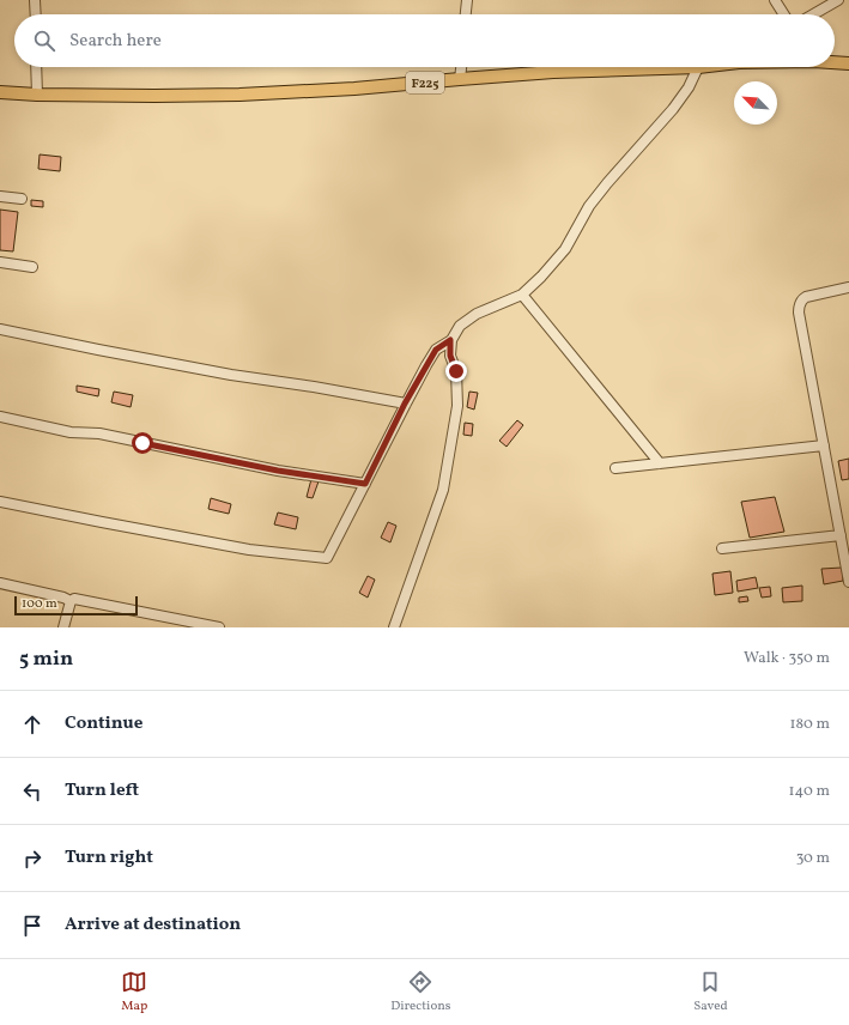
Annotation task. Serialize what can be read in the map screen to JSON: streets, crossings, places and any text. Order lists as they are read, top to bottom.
{
  "streets": {
    "main road": ["F225"]
  },
  "scale_bar": "100 m",
  "north": "top left",
  "page": {
    "search": "Search here",
    "scale": "100 m",
    "heading": ["5 min", "Walk · 350 m"],
    "list": [
      ["Continue", "180 m"],
      ["Turn left", "140 m"],
      ["Turn right", "30 m"],
      "Arrive at destination"
    ],
    "nav": ["Map", "Directions", "Saved"]
  }
}
